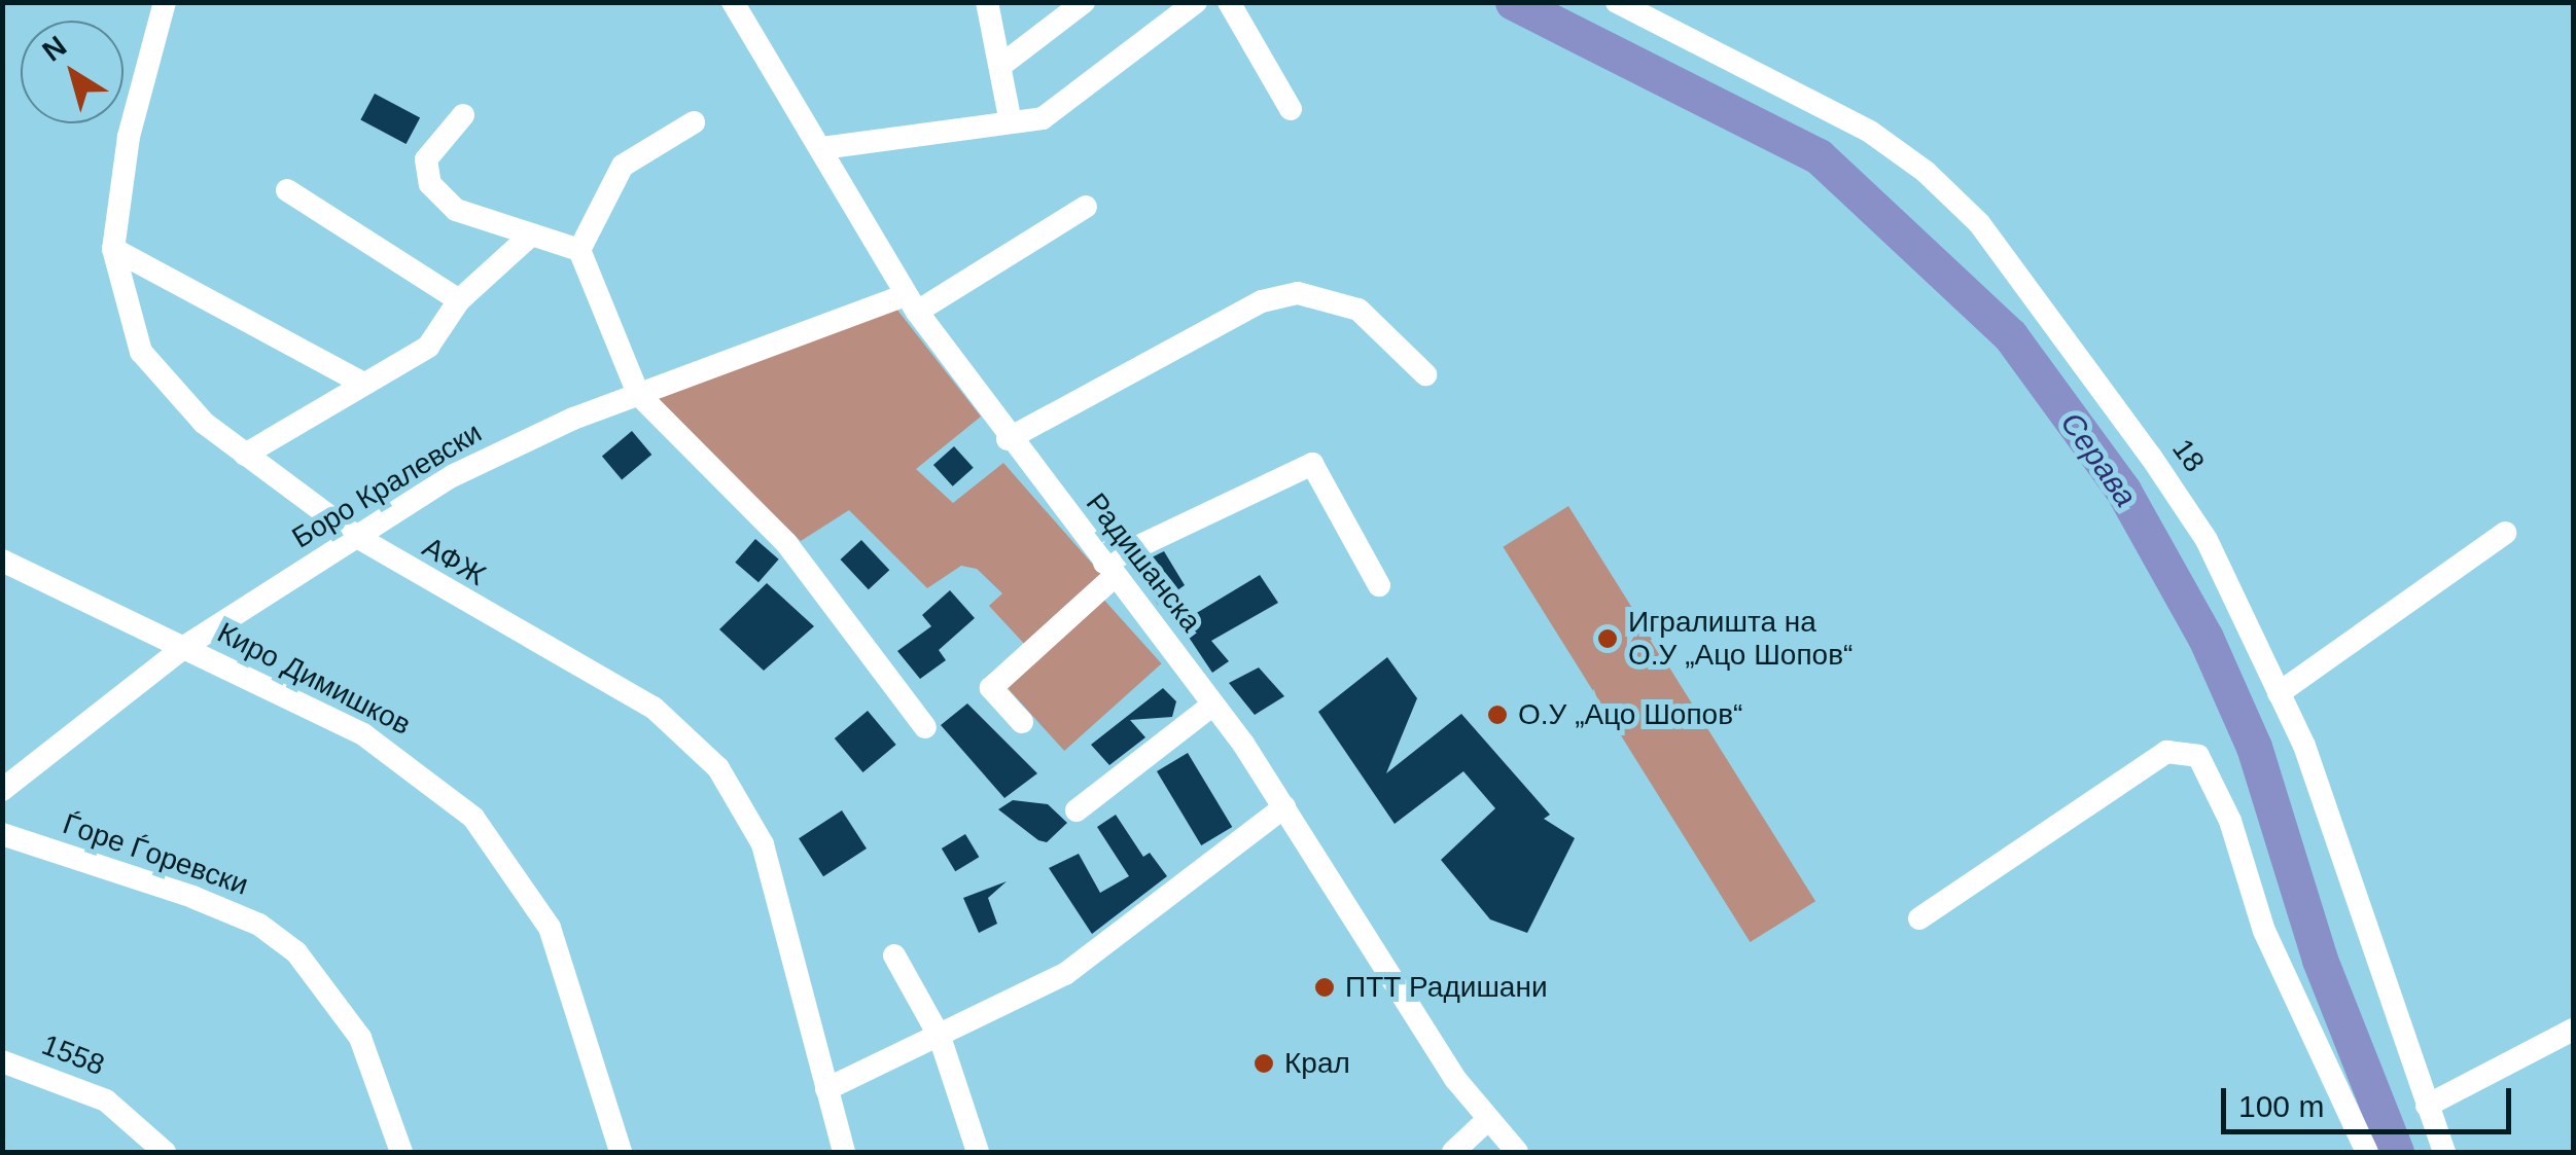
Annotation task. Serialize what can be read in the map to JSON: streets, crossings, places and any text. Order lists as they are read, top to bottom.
{
  "streets": {
    "street": [
      "18",
      "Боро Кралевски",
      "АФЖ",
      "Радишанска",
      "Киро Димишков",
      "Ѓоре Ѓоревски",
      "1558"
    ]
  },
  "crossings": [
    ["Боро Кралевски", "АФЖ"],
    ["Боро Кралевски", "Радишанска"],
    ["Боро Кралевски", "Киро Димишков"]
  ],
  "water": ["Серава"],
  "places": [
    "Игралишта на О.У „Ацо Шопов“",
    "О.У „Ацо Шопов“",
    "ПТТ Радишани",
    "Крал"
  ],
  "scale_bar": "100 m",
  "north": "top left"
}
